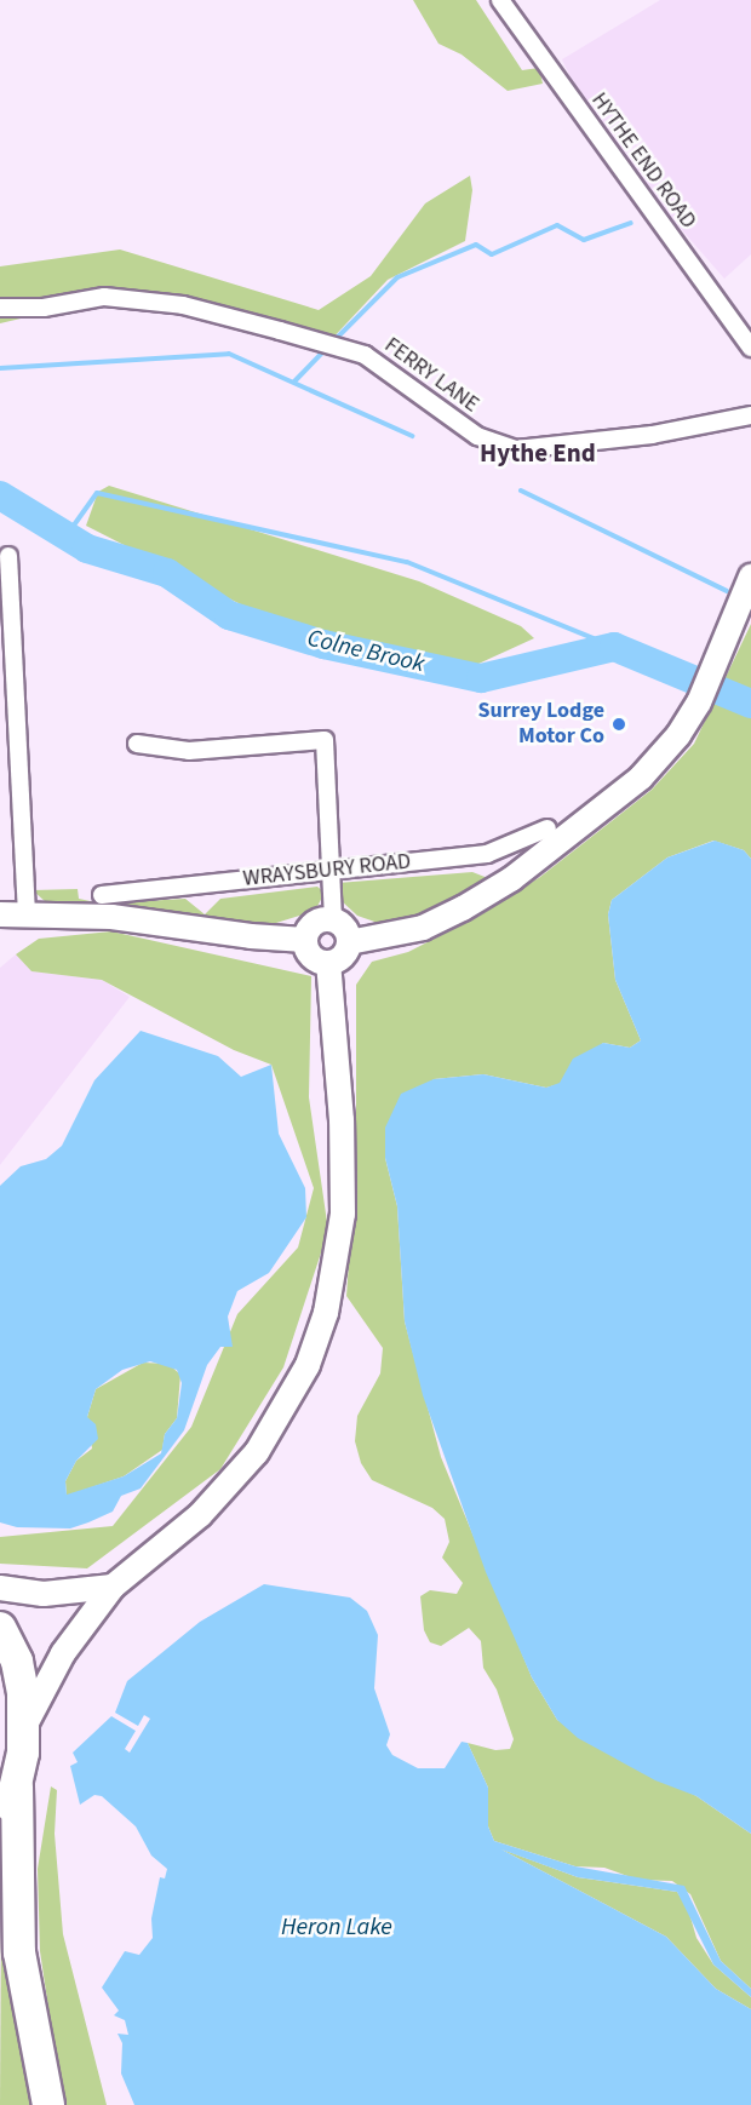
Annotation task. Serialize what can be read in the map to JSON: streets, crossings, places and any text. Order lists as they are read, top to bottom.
{
  "streets": {
    "street": ["HYTHE END ROAD", "FERRY LANE", "WRAYSBURY ROAD"]
  },
  "districts": ["Hythe End"],
  "water": ["Colne Brook", "Heron Lake"],
  "places": ["Surrey Lodge Motor Co"]
}
